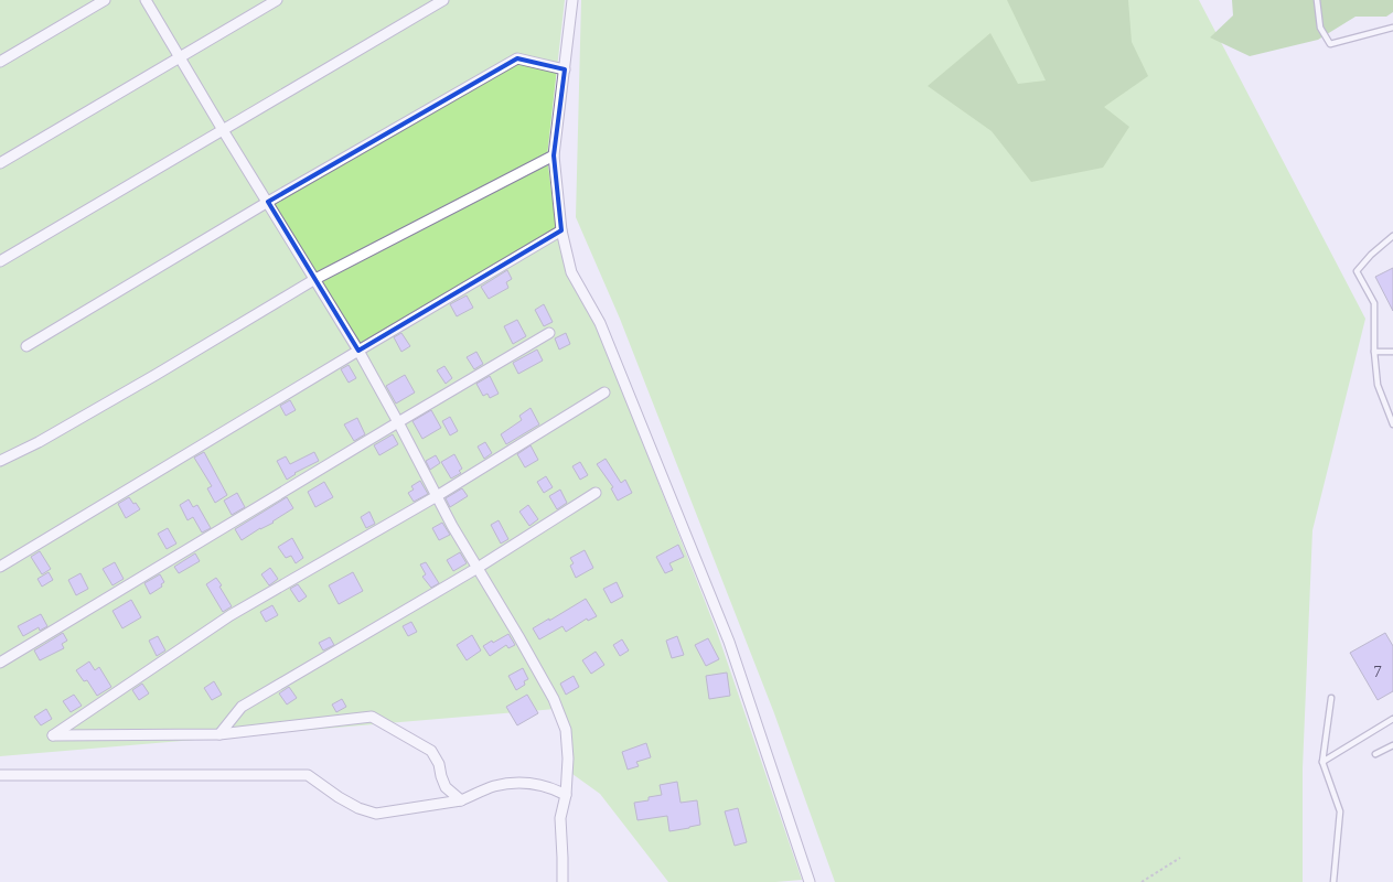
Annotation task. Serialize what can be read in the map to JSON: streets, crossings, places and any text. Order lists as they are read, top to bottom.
{
  "house_numbers": ["7"]
}
